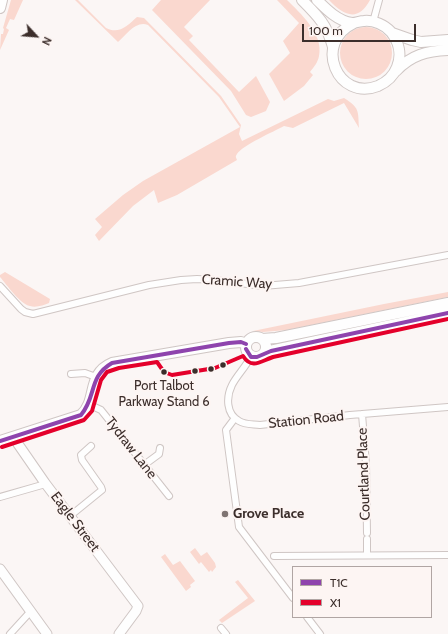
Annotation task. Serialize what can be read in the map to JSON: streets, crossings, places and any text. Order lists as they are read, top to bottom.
{
  "streets": {
    "street": [
      "Cramic Way",
      "Station Road",
      "Tydraw Lane",
      "Courtland Place",
      "Eagle Street"
    ]
  },
  "crossings": [
    ["Station Road", "Courtland Place"]
  ],
  "places": ["Port Talbot Parkway Stand 6", "Grove Place"],
  "lines": ["transit line T1C", "transit line X1"],
  "legend": ["T1C", "X1"],
  "scale_bar": "100 m",
  "north": "bottom right"
}
